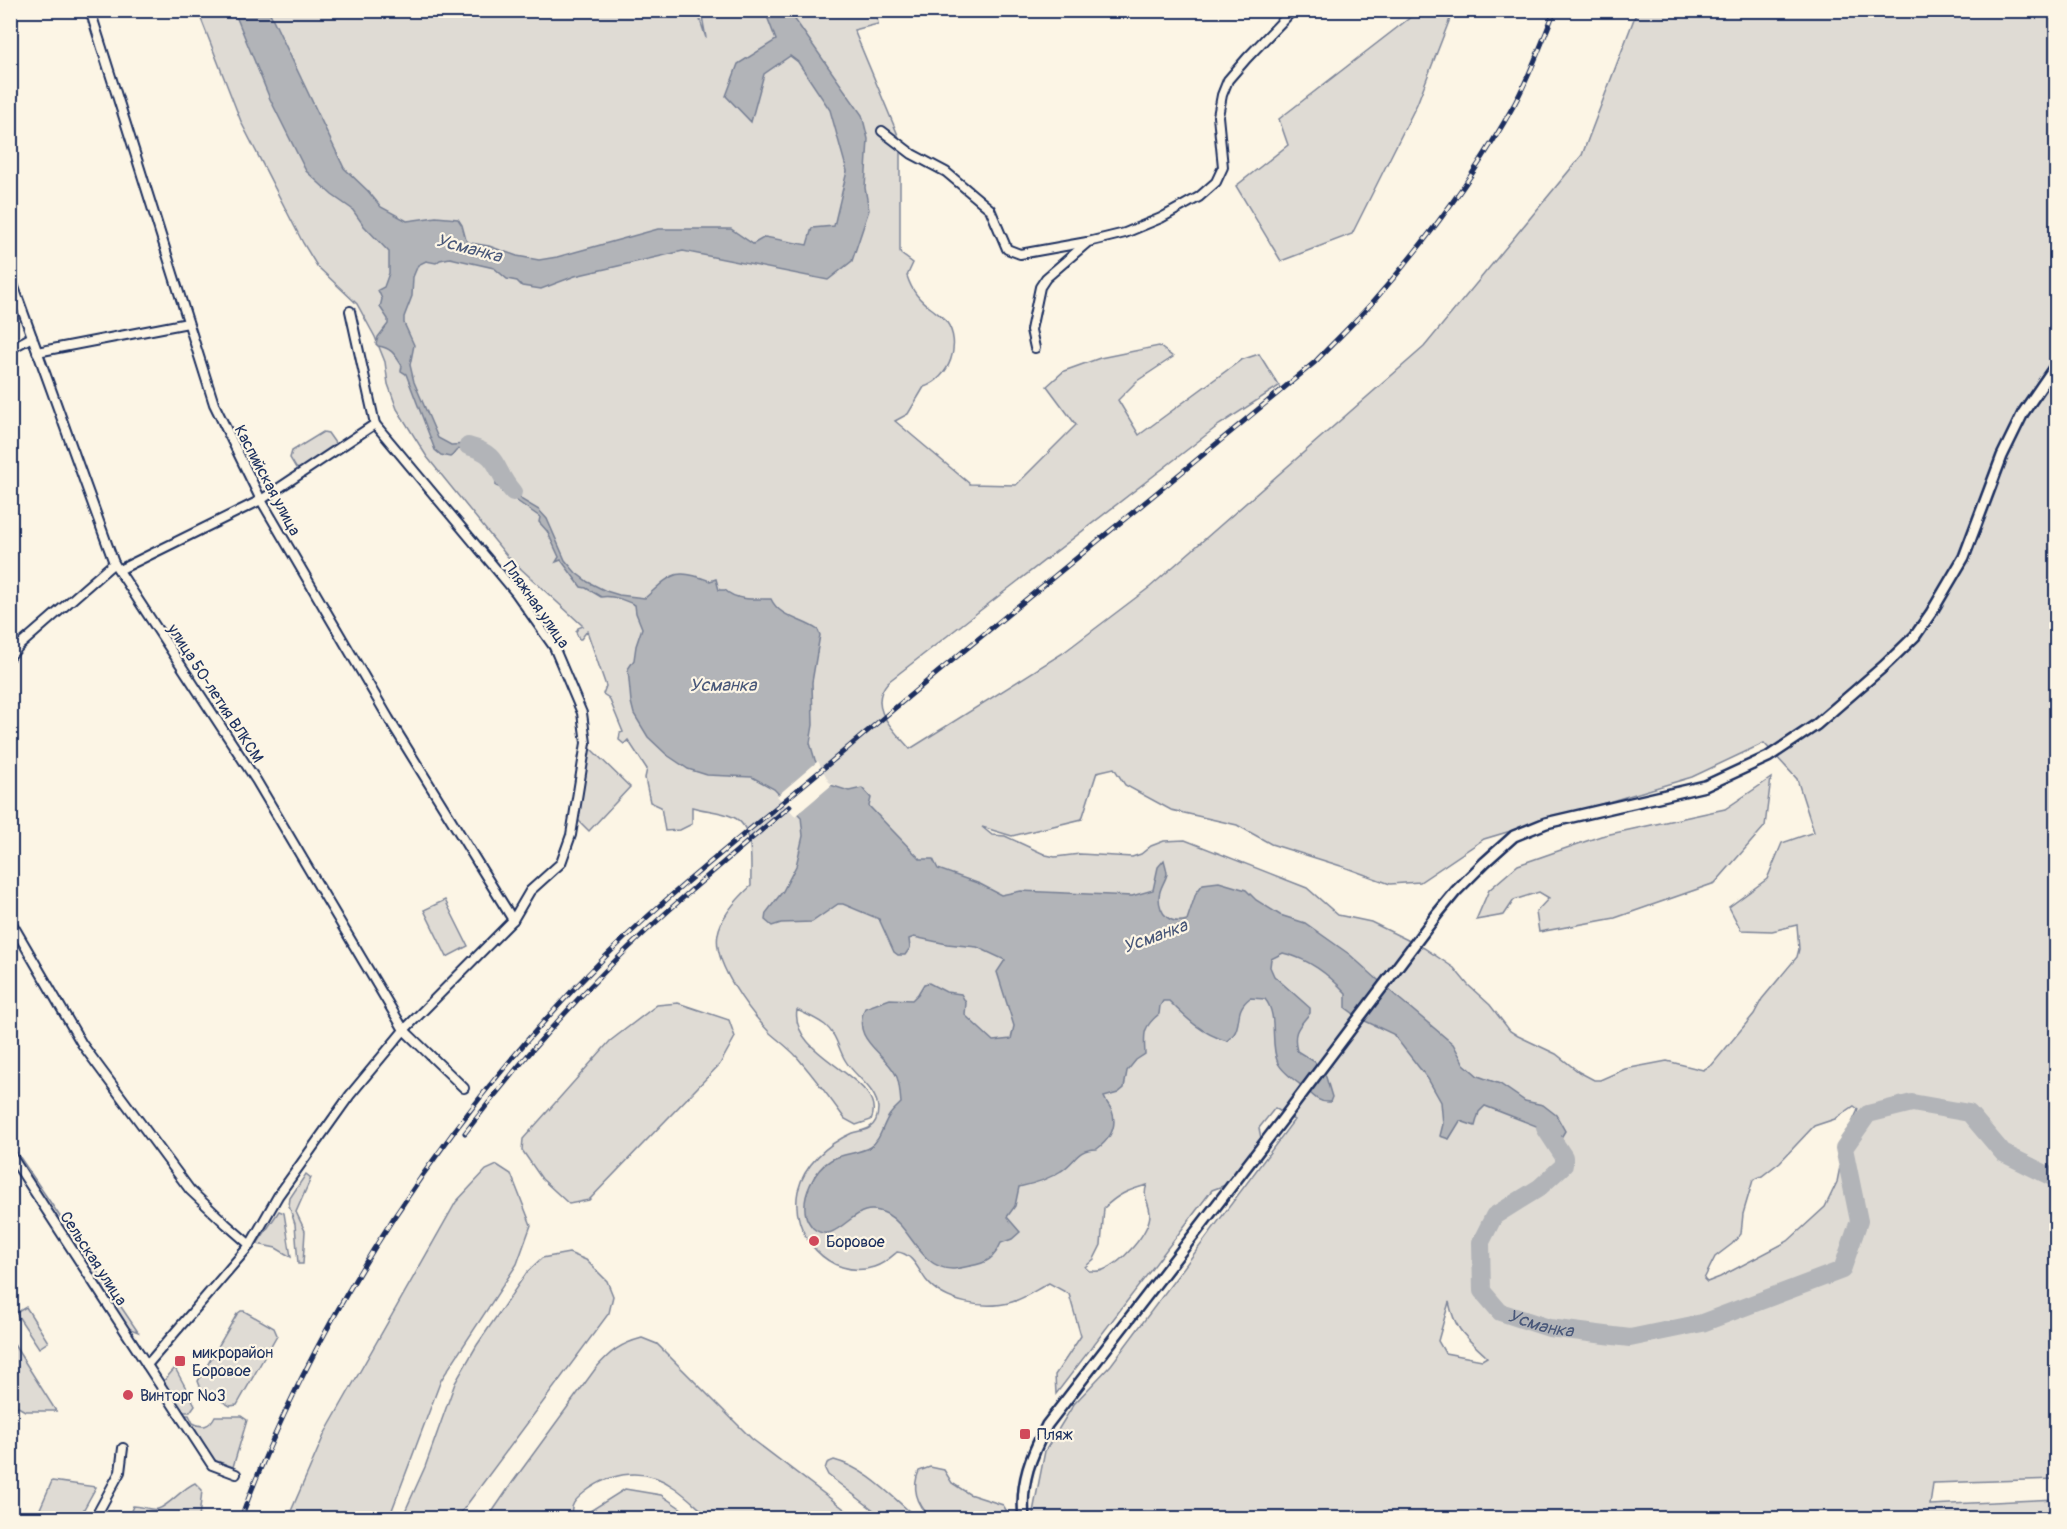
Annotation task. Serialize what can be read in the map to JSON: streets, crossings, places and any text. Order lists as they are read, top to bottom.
{
  "streets": {
    "street": [
      "Каспийская улица",
      "Пляжная улица",
      "улица 50-летия ВЛКСМ",
      "Сельская улица"
    ]
  },
  "crossings": [
    ["Каспийская улица", "Пляжная улица"],
    ["Пляжная улица", "улица 50-летия ВЛКСМ"],
    ["Пляжная улица", "Сельская улица"]
  ],
  "water": ["Усманка"],
  "places": {
    "other": ["Боровое", "Винторг №3"],
    "transit": ["микрорайон Боровое", "Пляж"]
  }
}
